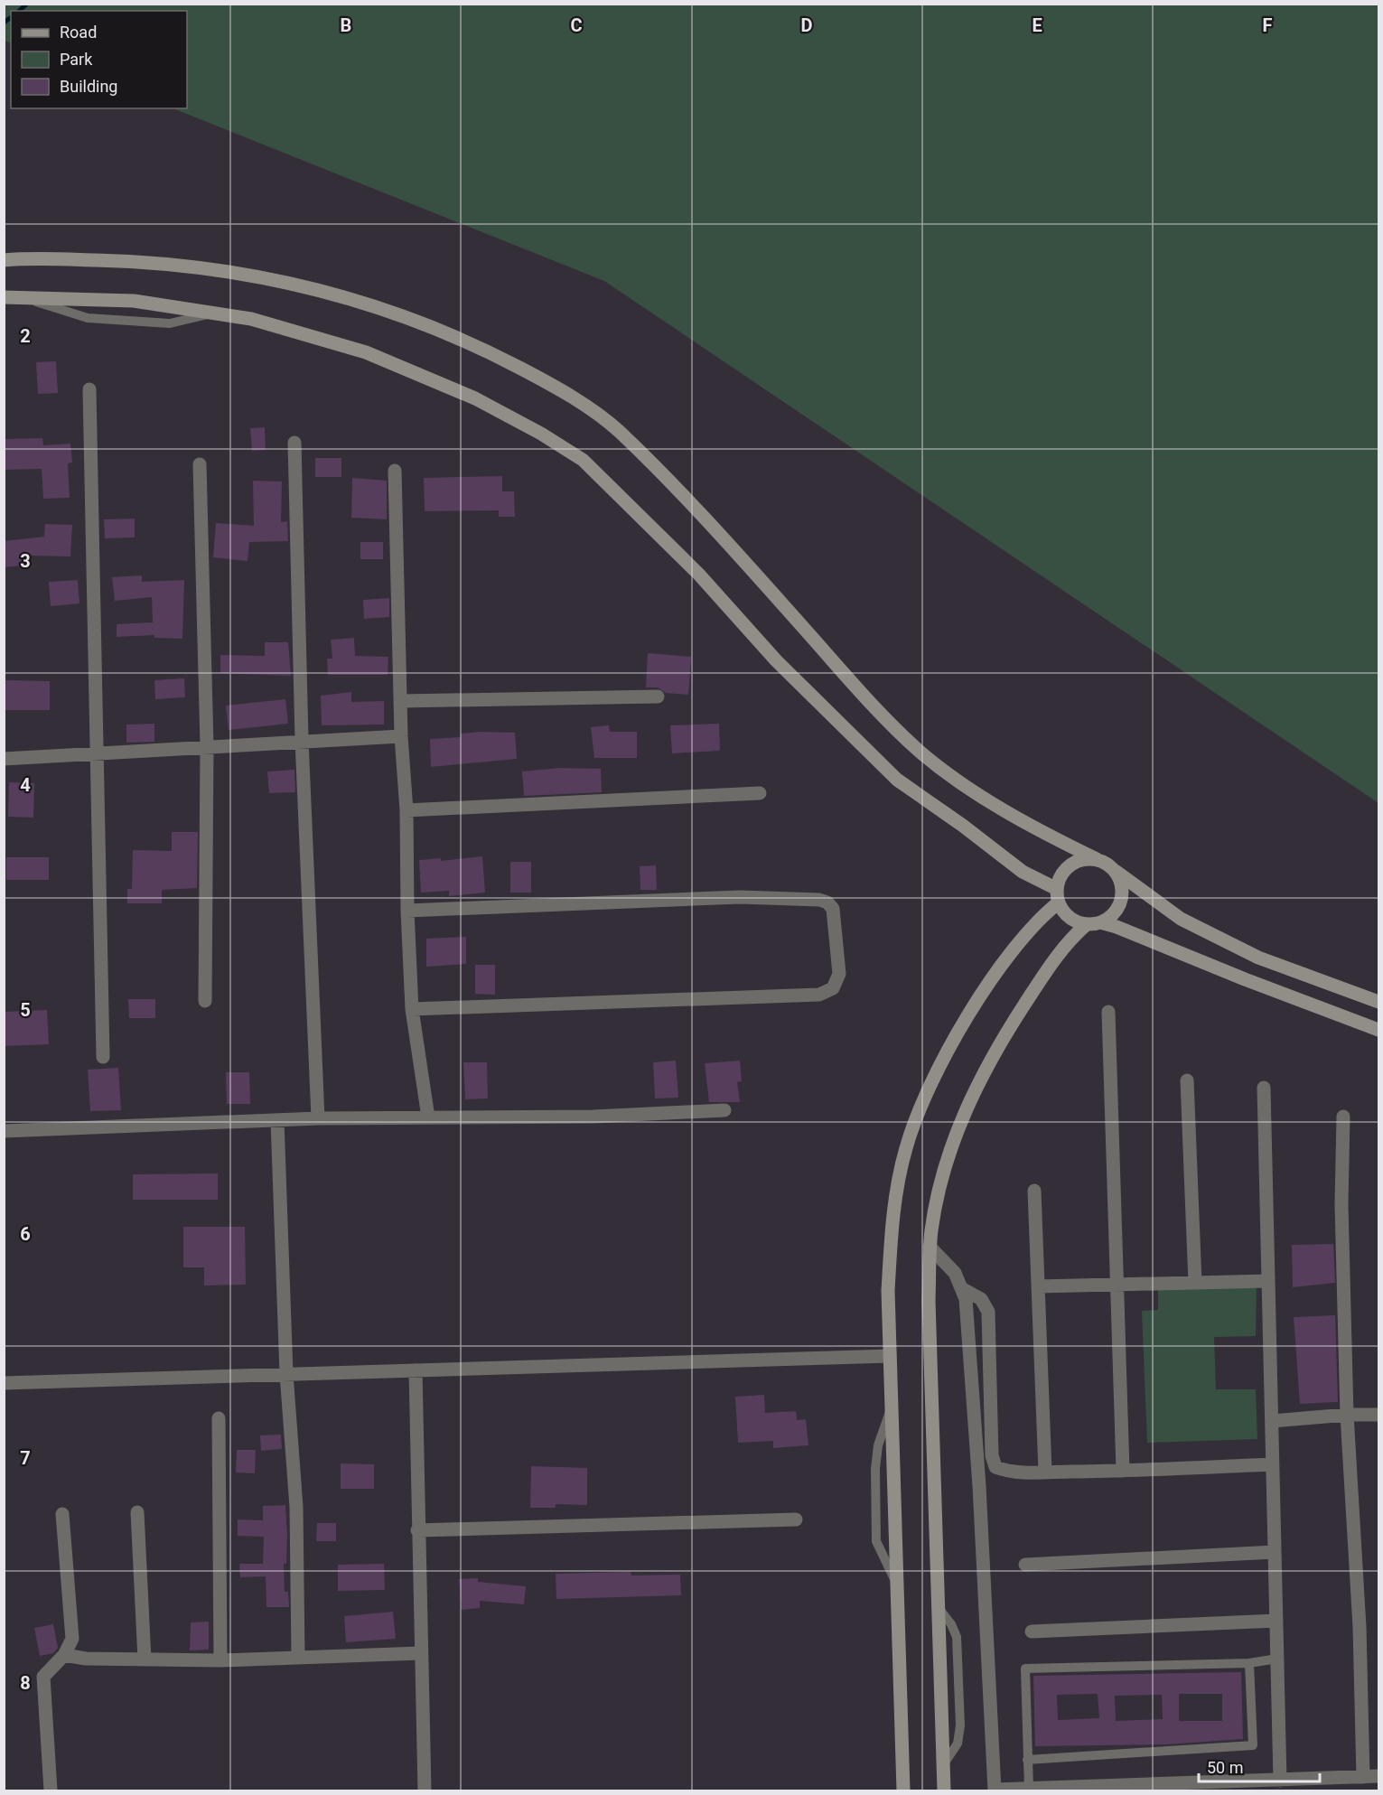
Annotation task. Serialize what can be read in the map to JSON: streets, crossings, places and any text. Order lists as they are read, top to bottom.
{
  "legend": ["Road", "Park", "Building"],
  "scale_bar": "50 m",
  "grid": {
    "columns": [
      "B",
      "C",
      "D",
      "E",
      "F"
    ],
    "rows": [
      "2",
      "3",
      "4",
      "5",
      "6",
      "7",
      "8"
    ]
  }
}
